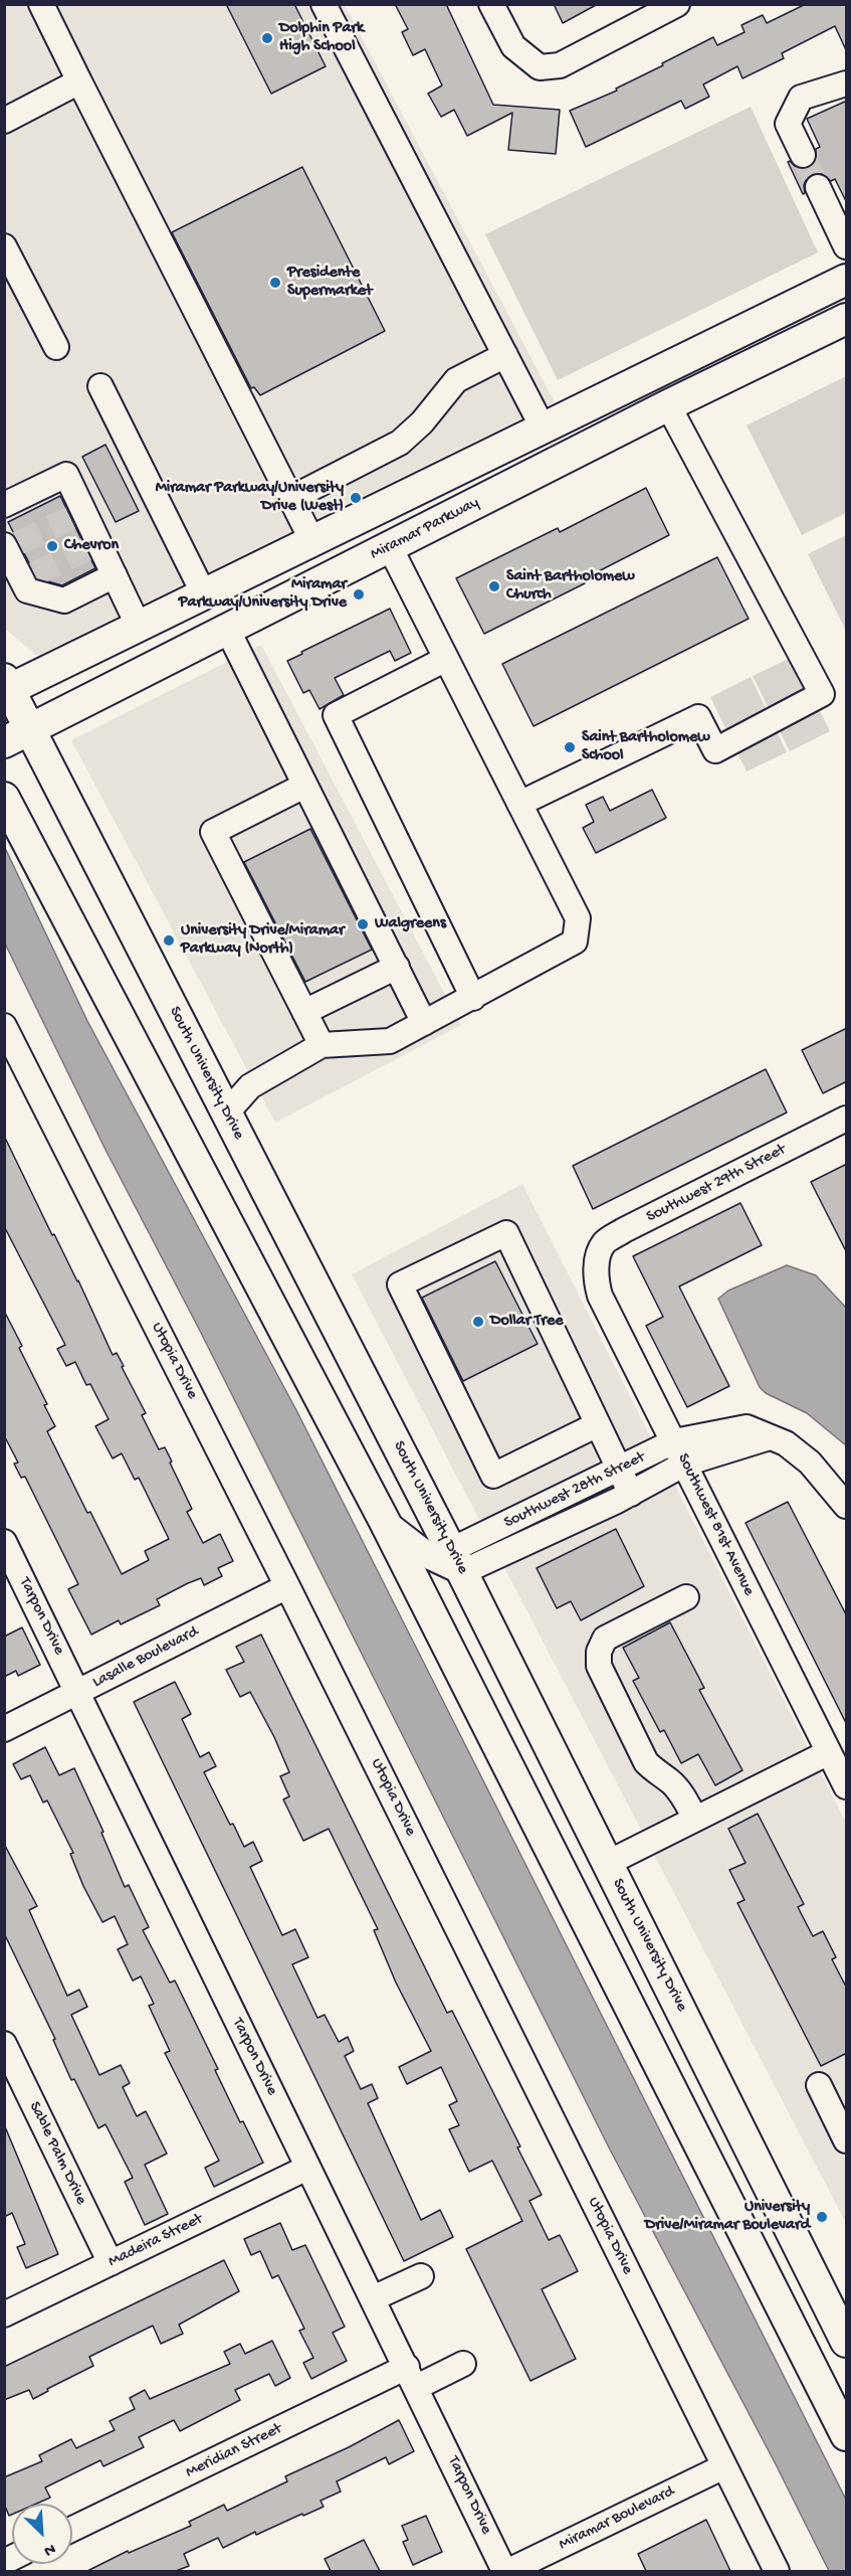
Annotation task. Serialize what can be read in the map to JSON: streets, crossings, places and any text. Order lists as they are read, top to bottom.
{
  "streets": {
    "main road": ["Miramar Parkway", "South University Drive"],
    "street": [
      "Southwest 29th Street",
      "Utopia Drive",
      "Southwest 28th Street",
      "Southwest 81st Avenue",
      "Tarpon Drive",
      "Lasalle Boulevard",
      "Sable Palm Drive",
      "Madeira Street",
      "Meridian Street",
      "Miramar Boulevard"
    ]
  },
  "crossings": [
    ["Miramar Parkway", "South University Drive"],
    ["South University Drive", "Southwest 28th Street"],
    ["Southwest 29th Street", "Southwest 81st Avenue"],
    ["Utopia Drive", "Lasalle Boulevard"],
    ["Utopia Drive", "Miramar Boulevard"],
    ["Southwest 28th Street", "Southwest 81st Avenue"],
    ["Tarpon Drive", "Lasalle Boulevard"],
    ["Tarpon Drive", "Madeira Street"],
    ["Tarpon Drive", "Meridian Street"],
    ["Tarpon Drive", "Miramar Boulevard"],
    ["Sable Palm Drive", "Madeira Street"]
  ],
  "places": [
    "Dolphin Park High School",
    "Presidente Supermarket",
    "Miramar Parkway/University Drive (West)",
    "Chevron",
    "Saint Bartholomew Church",
    "Miramar Parkway/University Drive",
    "Saint Bartholomew School",
    "Walgreens",
    "University Drive/Miramar Parkway (North)",
    "Dollar Tree",
    "University Drive/Miramar Boulevard"
  ],
  "north": "bottom right"
}
